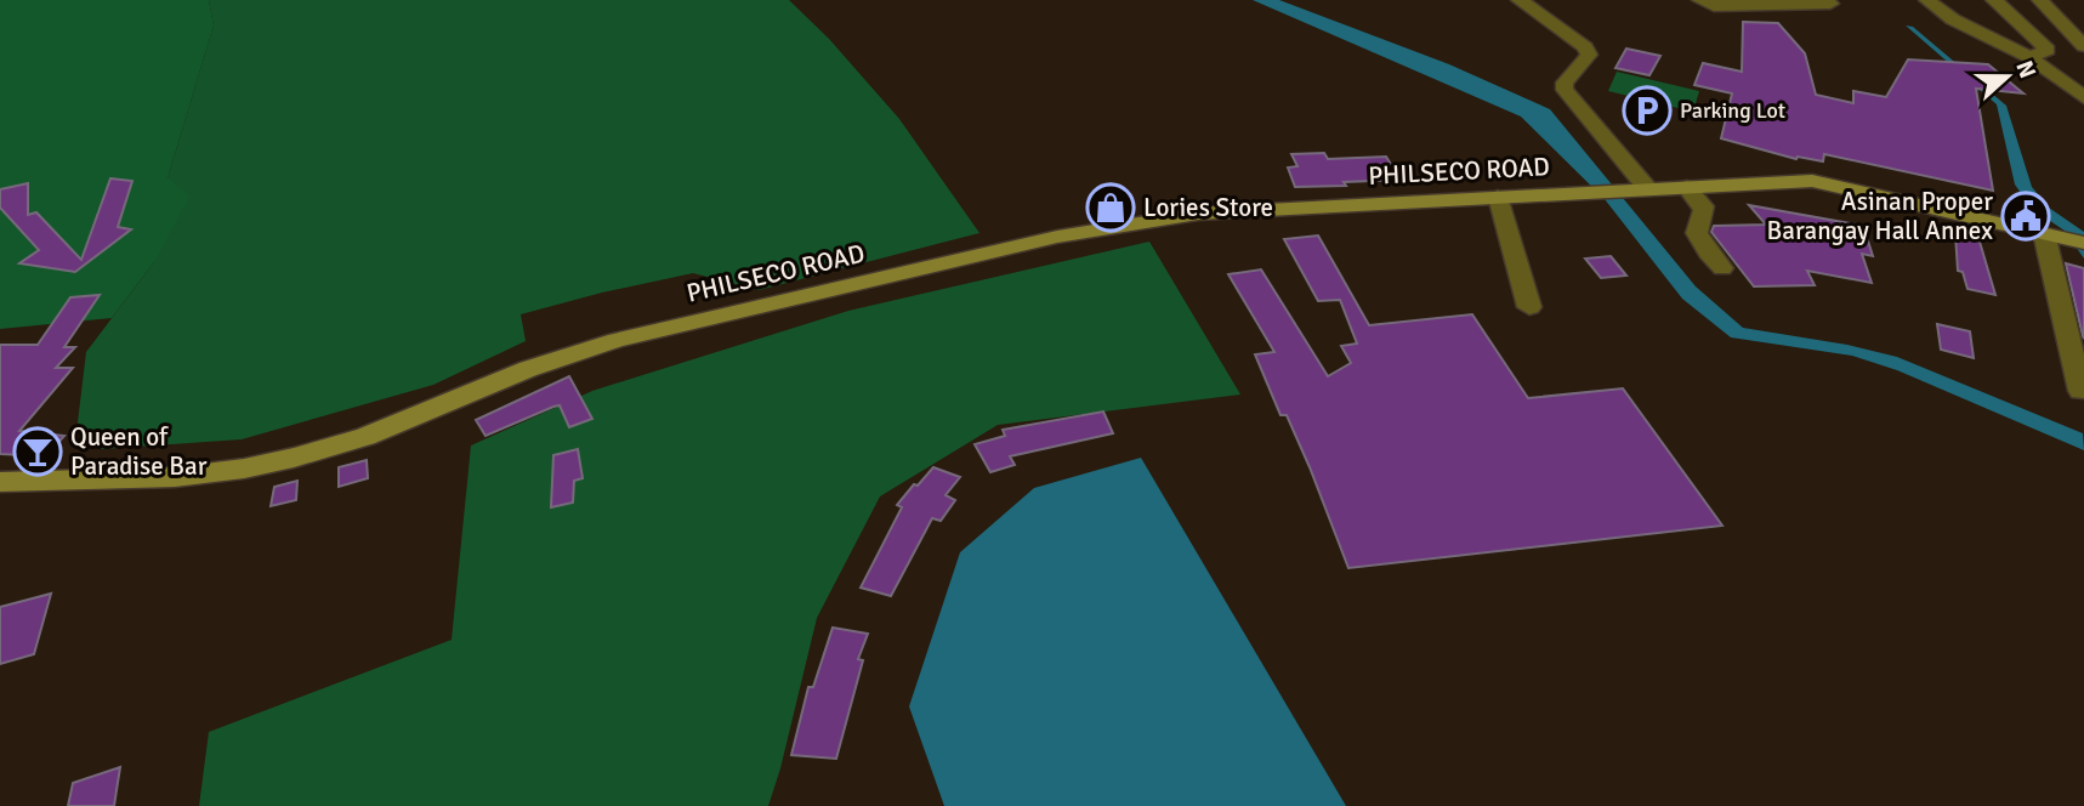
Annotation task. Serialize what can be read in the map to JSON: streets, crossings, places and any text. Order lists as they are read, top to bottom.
{
  "streets": {
    "street": ["PHILSECO ROAD"]
  },
  "places": {
    "parking": ["Parking Lot"],
    "shop": ["Lories Store"],
    "public building": ["Asinan Proper Barangay Hall Annex"],
    "bar": ["Queen of Paradise Bar"]
  },
  "north": "right"
}
